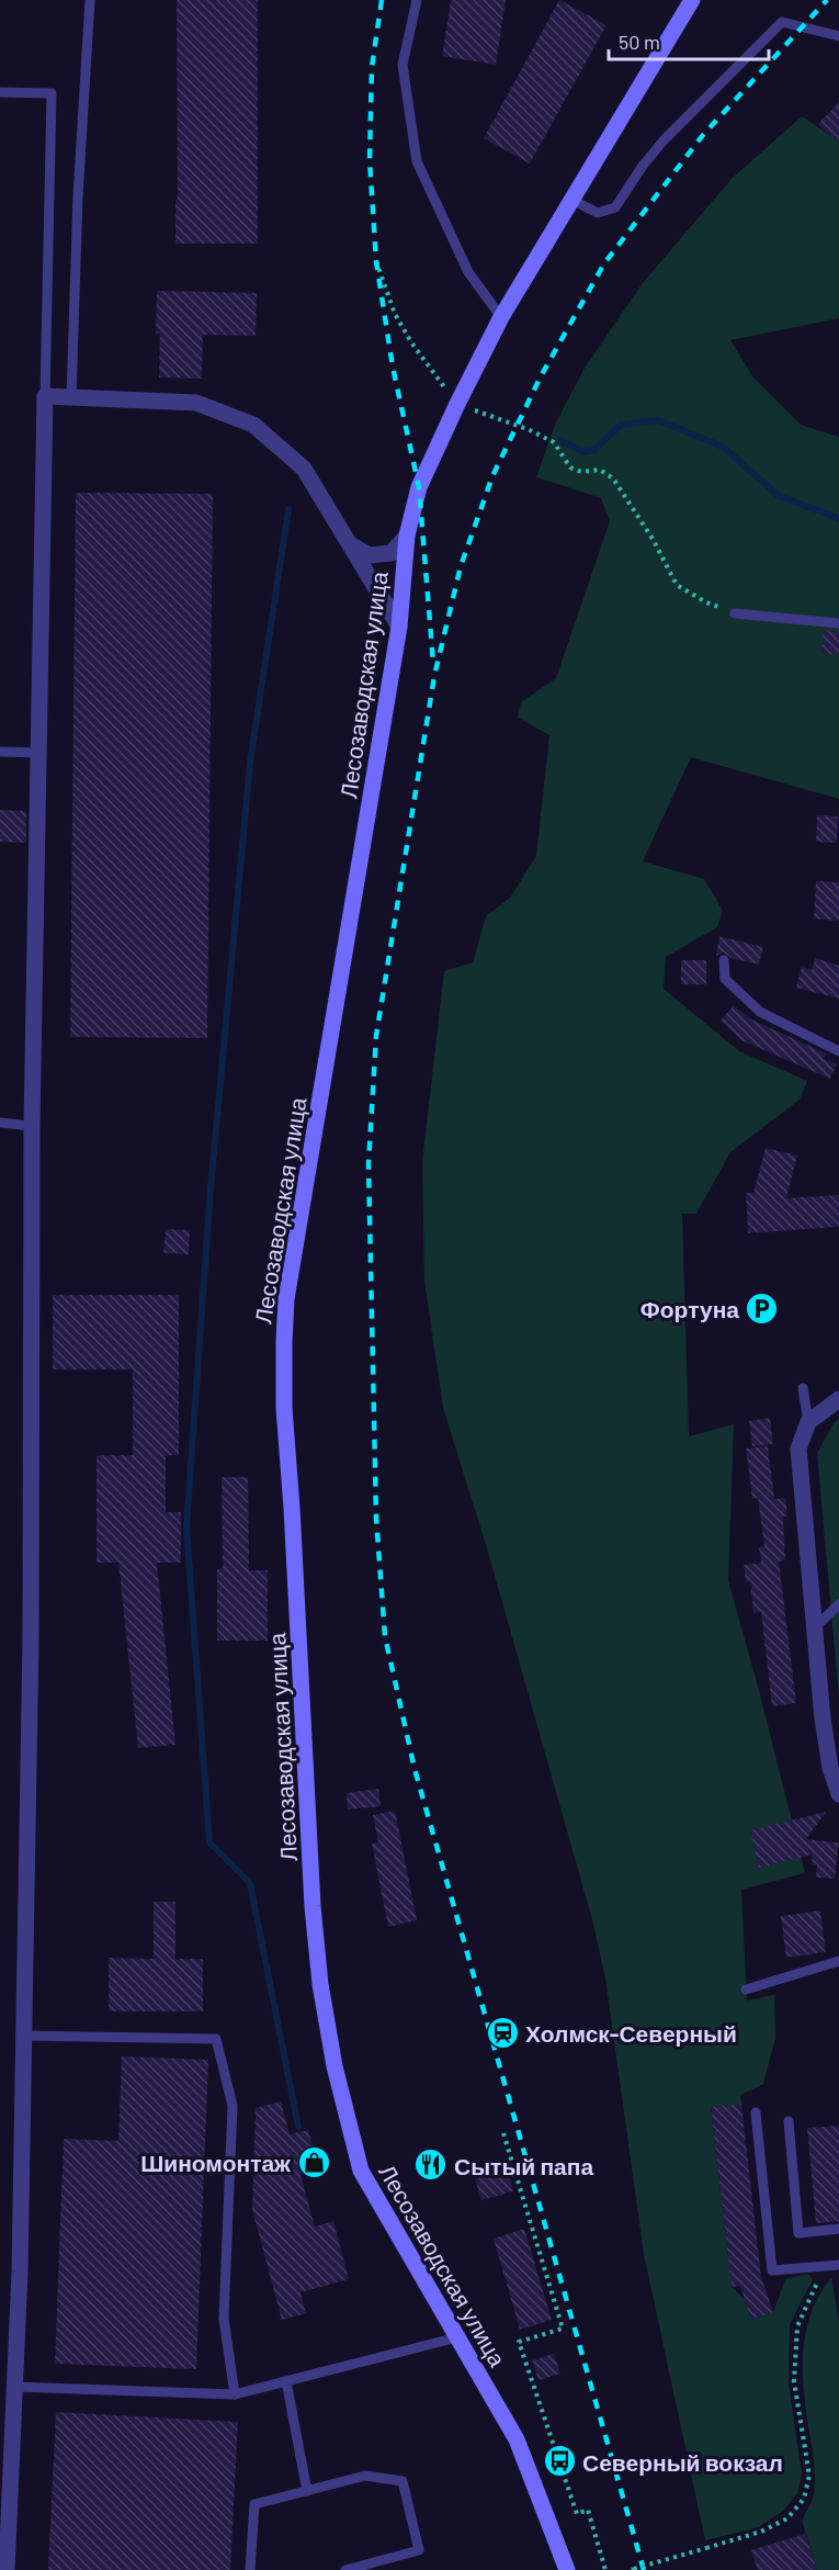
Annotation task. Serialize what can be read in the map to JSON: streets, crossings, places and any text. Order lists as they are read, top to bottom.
{
  "streets": {
    "main road": ["Лесозаводская улица"]
  },
  "places": {
    "parking": ["Фортуна"],
    "station": ["Холмск-Северный"],
    "shop": ["Шиномонтаж"],
    "restaurant": ["Сытый папа"],
    "bus stop": ["Северный вокзал"]
  },
  "scale_bar": "50 m"
}
